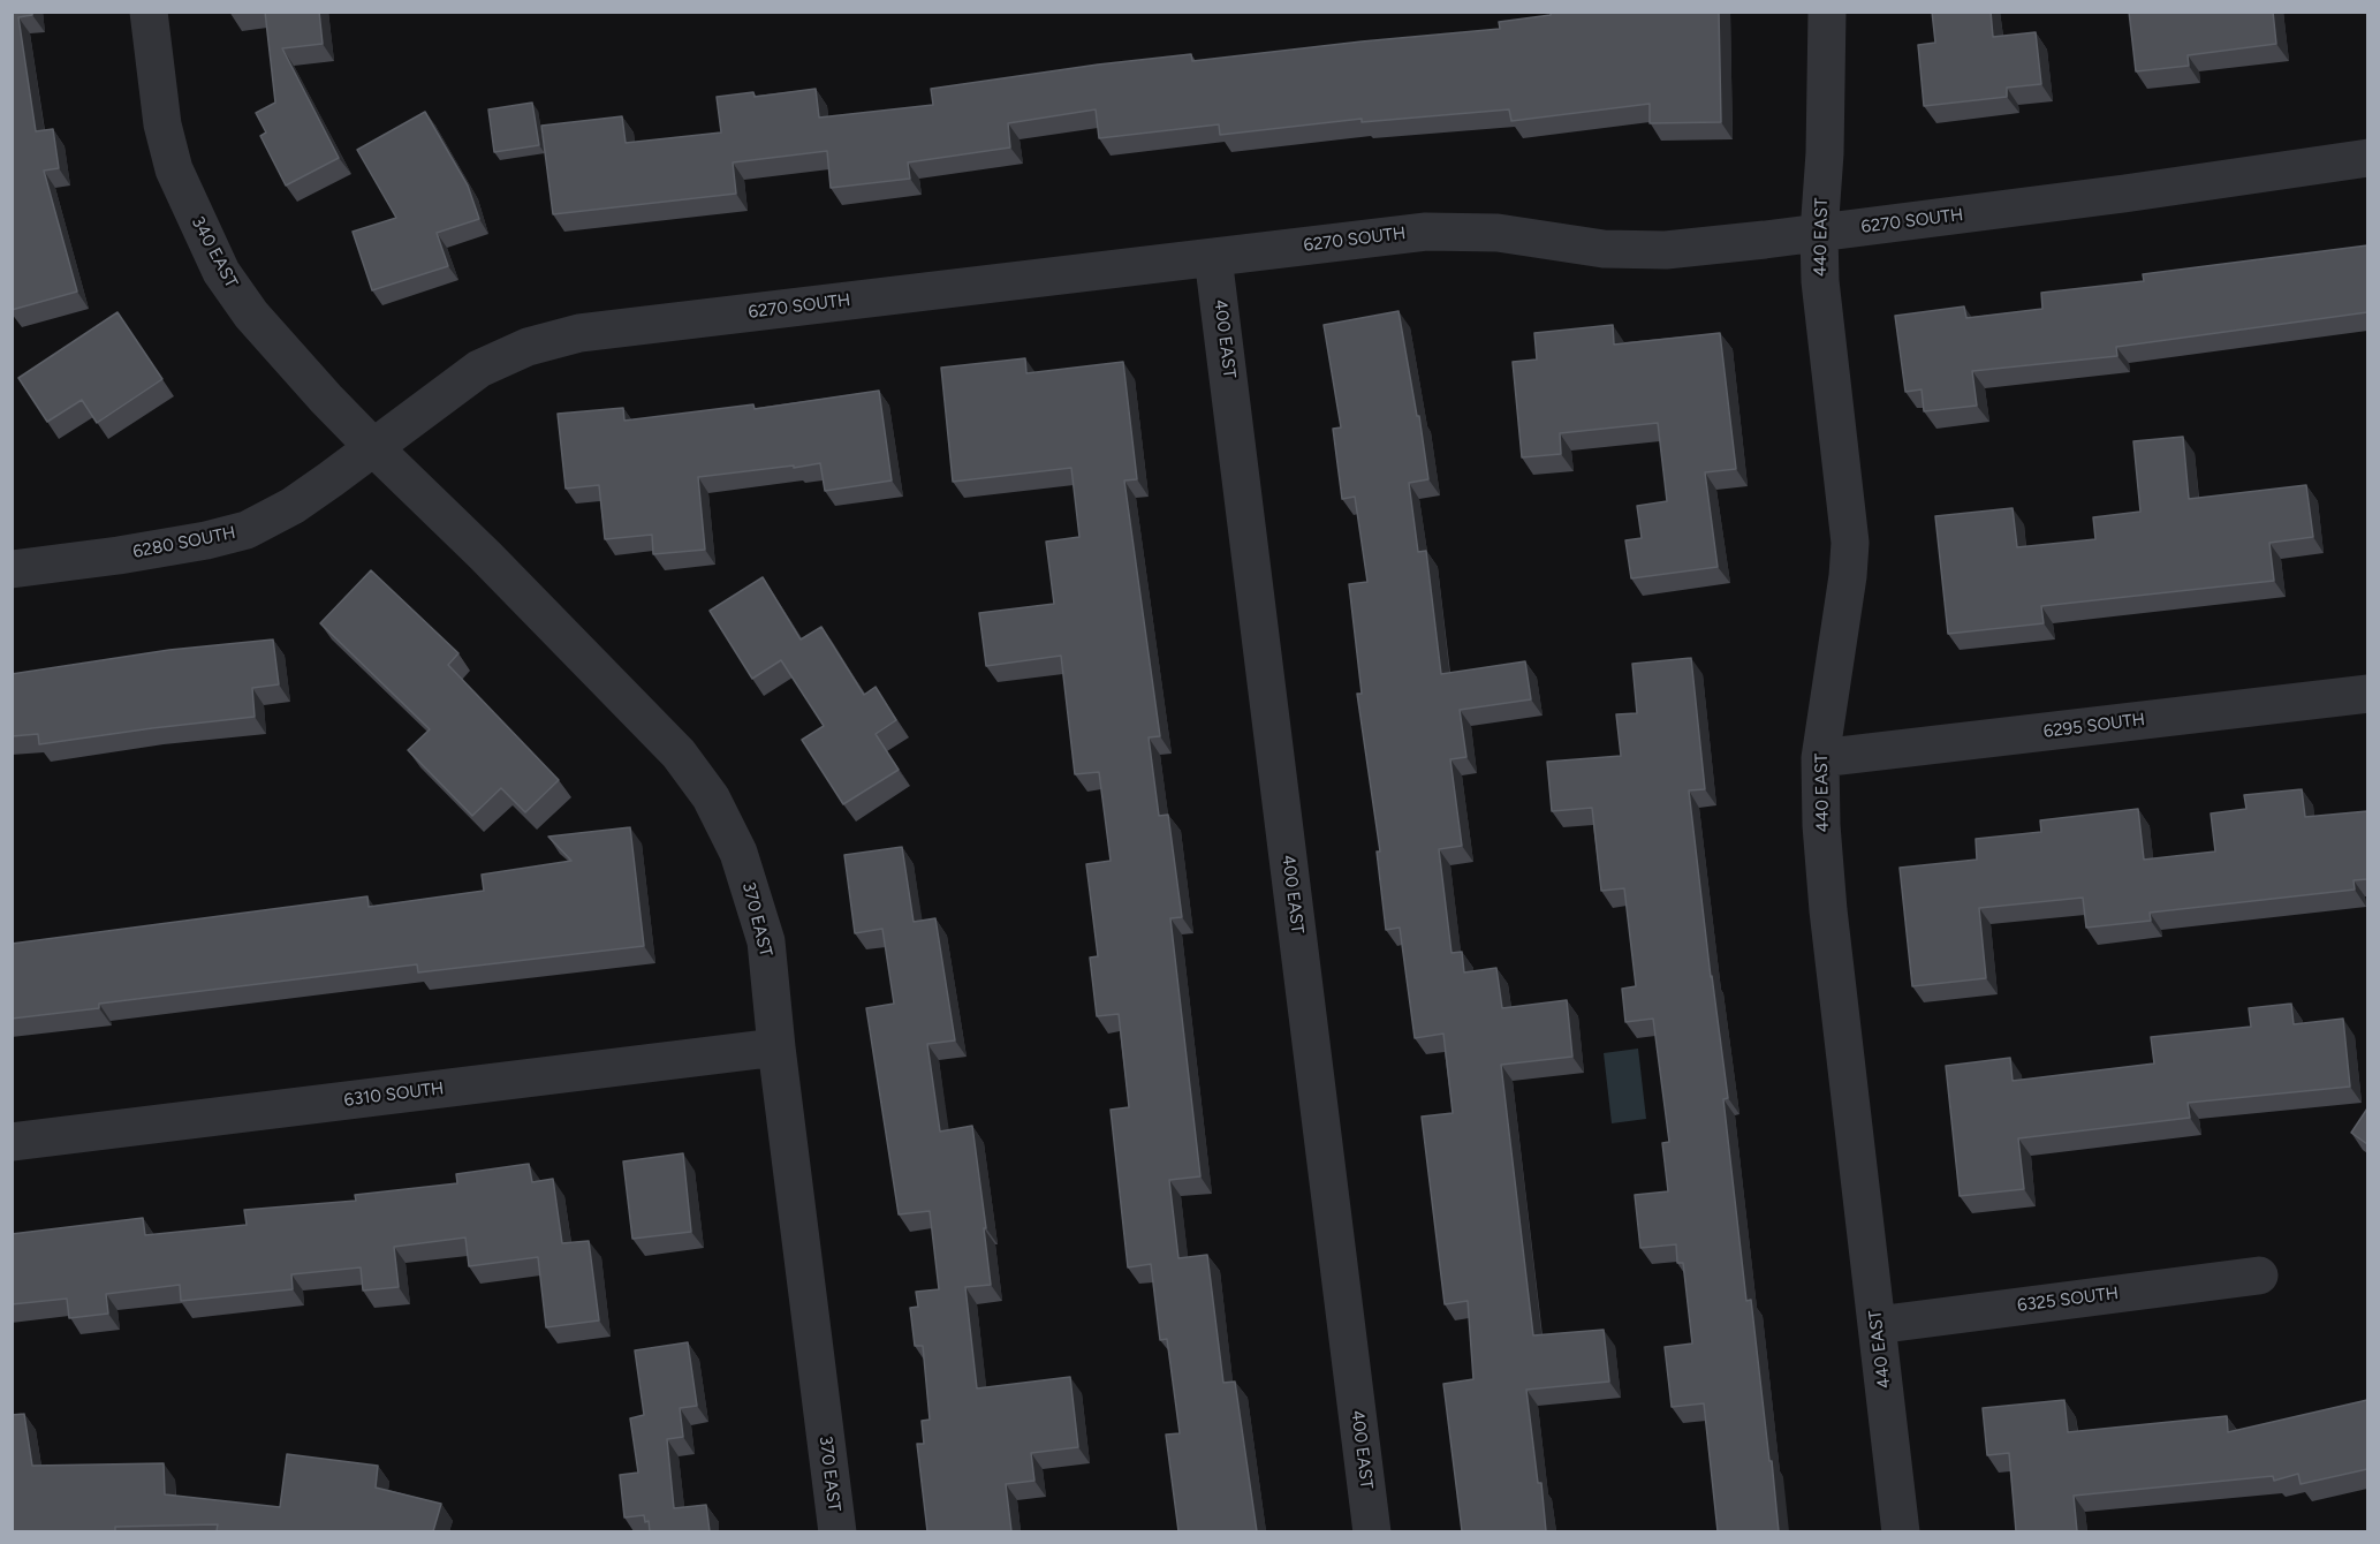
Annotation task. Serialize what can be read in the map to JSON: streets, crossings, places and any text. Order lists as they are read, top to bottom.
{
  "streets": {
    "street": [
      "6270 SOUTH",
      "440 EAST",
      "340 EAST",
      "400 EAST",
      "6280 SOUTH",
      "6295 SOUTH",
      "370 EAST",
      "6310 SOUTH",
      "6325 SOUTH"
    ]
  },
  "crossings": [
    ["6270 SOUTH", "440 EAST"],
    ["6270 SOUTH", "340 EAST"],
    ["6270 SOUTH", "400 EAST"],
    ["6270 SOUTH", "6280 SOUTH"],
    ["6270 SOUTH", "370 EAST"],
    ["440 EAST", "6295 SOUTH"],
    ["440 EAST", "6325 SOUTH"],
    ["340 EAST", "6280 SOUTH"],
    ["340 EAST", "370 EAST"],
    ["6280 SOUTH", "370 EAST"],
    ["370 EAST", "6310 SOUTH"]
  ]
}
